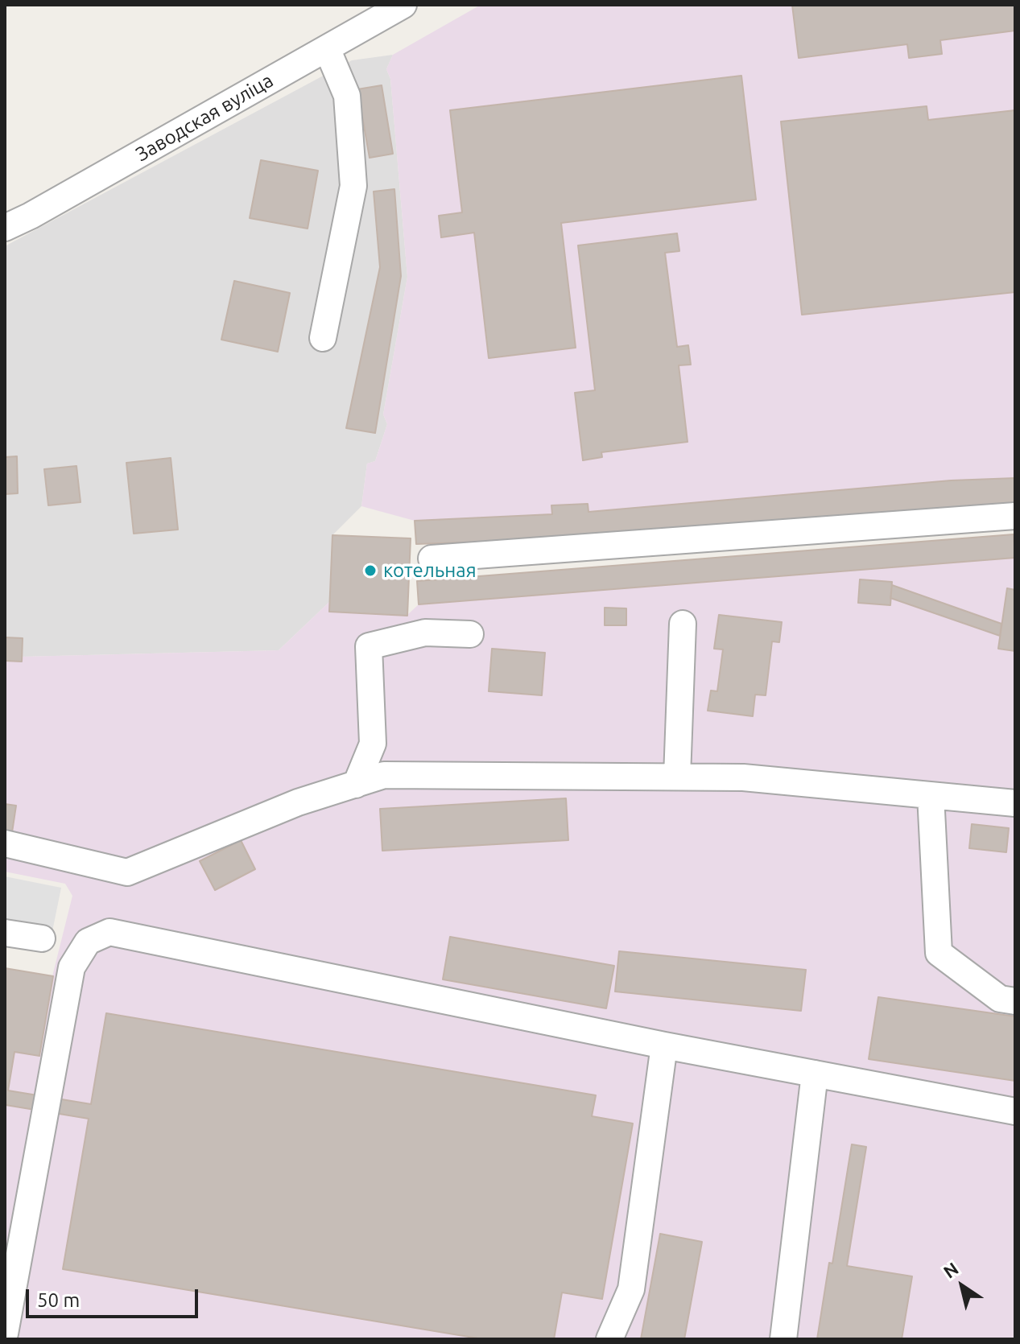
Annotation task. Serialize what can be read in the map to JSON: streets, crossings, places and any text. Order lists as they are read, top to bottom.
{
  "streets": {
    "street": ["Заводская вуліца"]
  },
  "places": ["котельная"],
  "scale_bar": "50 m",
  "north": "top left"
}
